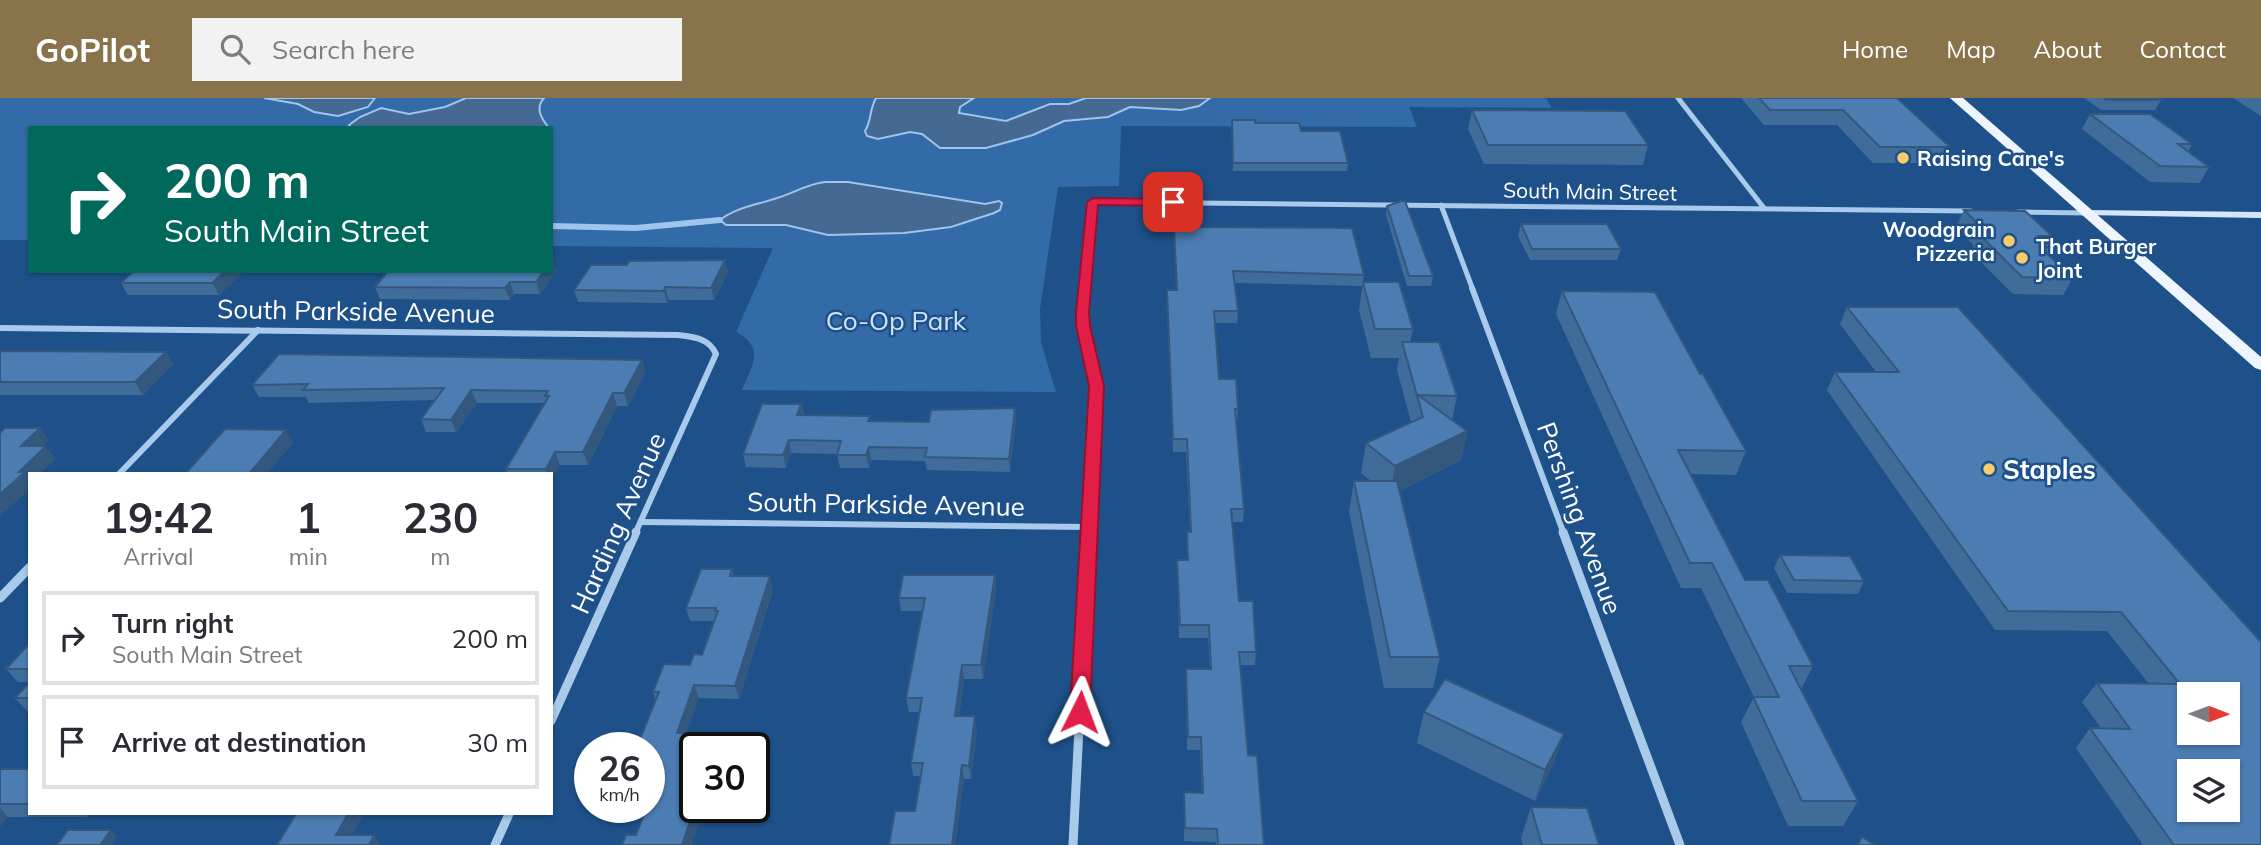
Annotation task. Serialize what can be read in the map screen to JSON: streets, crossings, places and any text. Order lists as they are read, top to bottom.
{
  "streets": {
    "street": [
      "South Main Street",
      "South Parkside Avenue",
      "Pershing Avenue",
      "Harding Avenue"
    ]
  },
  "crossings": [
    ["South Main Street", "South Parkside Avenue"],
    ["South Main Street", "Pershing Avenue"],
    ["South Parkside Avenue", "Harding Avenue"]
  ],
  "parks": ["Co-Op Park"],
  "places": [
    "Raising Cane's",
    "Woodgrain Pizzeria",
    "That Burger Joint",
    "Staples"
  ],
  "north": "right",
  "page": {
    "header": "GoPilot",
    "search": "Search here",
    "nav": [
      "Home",
      "Map",
      "About",
      "Contact"
    ],
    "turn": ["200 m", "South Main Street"],
    "eta": [
      "19:42",
      "Arrival",
      "1",
      "min",
      "230",
      "m"
    ],
    "list": [
      {
        "name": "Turn right",
        "note": "South Main Street",
        "value": "200 m"
      },
      {
        "name": "Arrive at destination",
        "value": "30 m"
      }
    ],
    "speed": "26 km/h",
    "limit": "30"
  }
}
